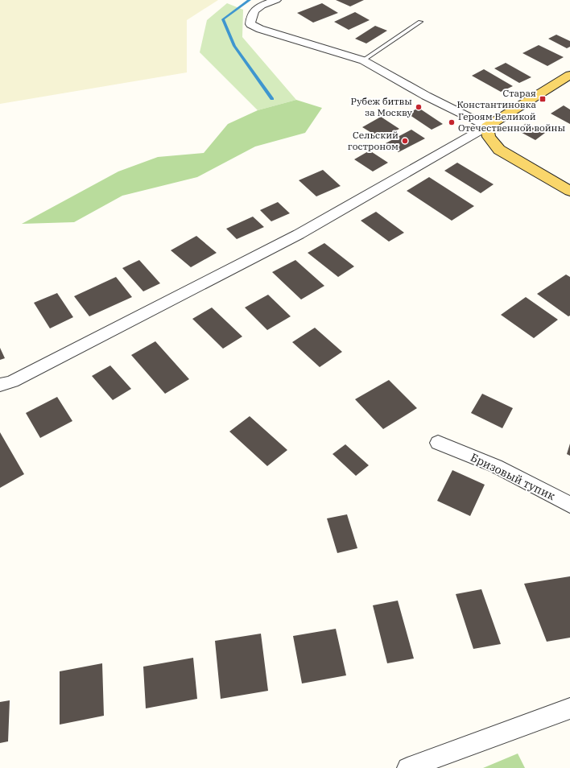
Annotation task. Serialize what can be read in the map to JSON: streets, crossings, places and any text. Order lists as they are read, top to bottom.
{
  "streets": {
    "street": ["Бризовый тупик"]
  },
  "places": {
    "transit": ["Старая Константиновка"],
    "other": ["Рубеж битвы за Москву", "Героям Великой Отечественной войны", "Сельский гостроном"]
  }
}
